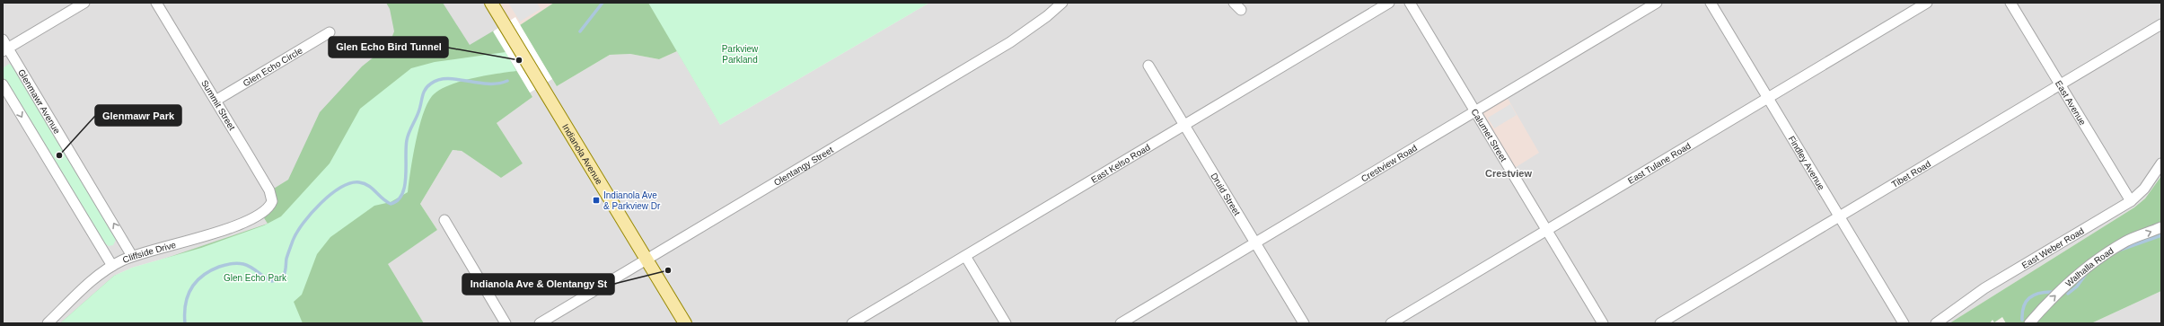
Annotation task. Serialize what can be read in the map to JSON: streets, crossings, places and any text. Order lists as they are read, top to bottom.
{
  "streets": {
    "main road": ["Indianola Avenue"],
    "street": [
      "Glen Echo Circle",
      "Glenmawr Avenue",
      "East Avenue",
      "Summit Street",
      "Calumet Street",
      "East Kelso Road",
      "East Tulane Road",
      "Findley Avenue",
      "Crestview Road",
      "Olentangy Street",
      "Tibet Road",
      "Druid Street",
      "East Weber Road",
      "Cliffside Drive",
      "Walhalla Road"
    ]
  },
  "crossings": [
    ["Glen Echo Circle", "Summit Street"],
    ["Glenmawr Avenue", "Cliffside Drive"],
    ["East Avenue", "Tibet Road"],
    ["East Avenue", "East Weber Road"],
    ["Summit Street", "Cliffside Drive"],
    ["Calumet Street", "East Tulane Road"],
    ["Calumet Street", "Crestview Road"],
    ["Indianola Avenue", "Olentangy Street"],
    ["East Kelso Road", "Druid Street"],
    ["East Tulane Road", "Findley Avenue"],
    ["Findley Avenue", "Tibet Road"],
    ["Crestview Road", "Druid Street"]
  ],
  "one_way": ["Walhalla Road"],
  "districts": ["Crestview"],
  "parks": ["Parkview Parkland", "Glen Echo Park"],
  "places": {
    "other": ["Glen Echo Bird Tunnel", "Glenmawr Park", "Indianola Ave & Olentangy St"],
    "transit": ["Indianola Ave & Parkview Dr"]
  }
}
